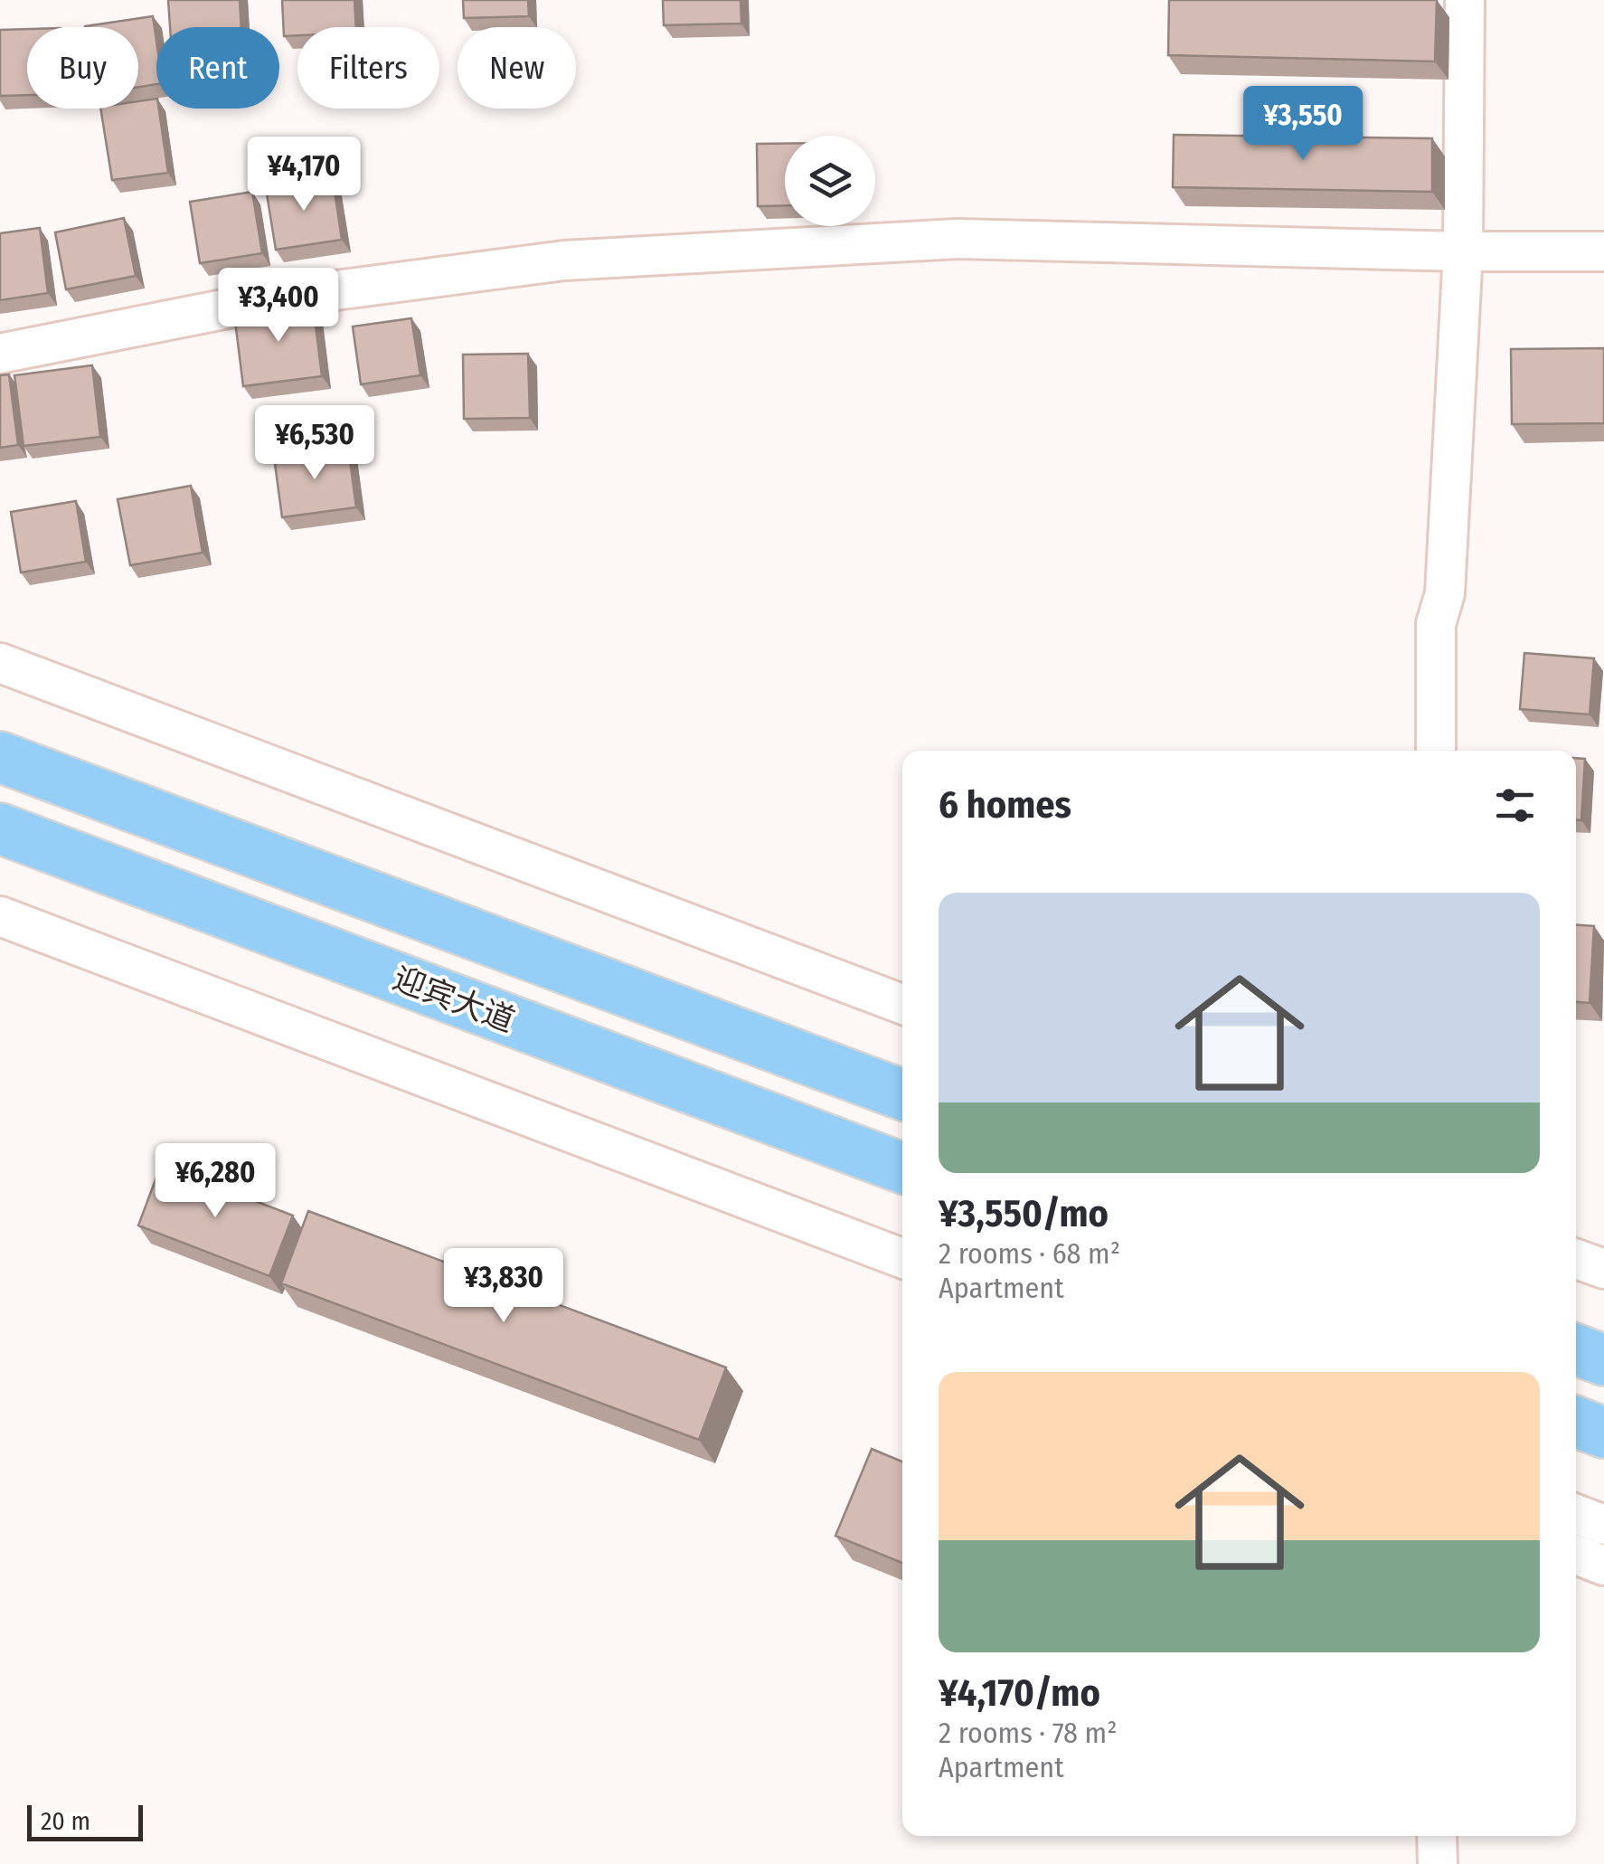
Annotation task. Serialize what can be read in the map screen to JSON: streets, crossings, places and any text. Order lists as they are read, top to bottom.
{
  "streets": {
    "main road": ["迎宾大道"]
  },
  "scale_bar": "20 m",
  "page": {
    "chip": [
      "Buy",
      "Rent",
      "Filters",
      "New"
    ],
    "price": [
      "¥3,550",
      "¥4,170",
      "¥3,400",
      "¥6,530",
      "¥6,280",
      "¥3,830"
    ],
    "heading": "6 homes",
    "list": [
      {
        "name": "¥3,550/mo",
        "note": "2 rooms · 68 m² · Apartment"
      },
      {
        "name": "¥4,170/mo",
        "note": "2 rooms · 78 m² · Apartment"
      }
    ],
    "scale": "20 m"
  }
}
